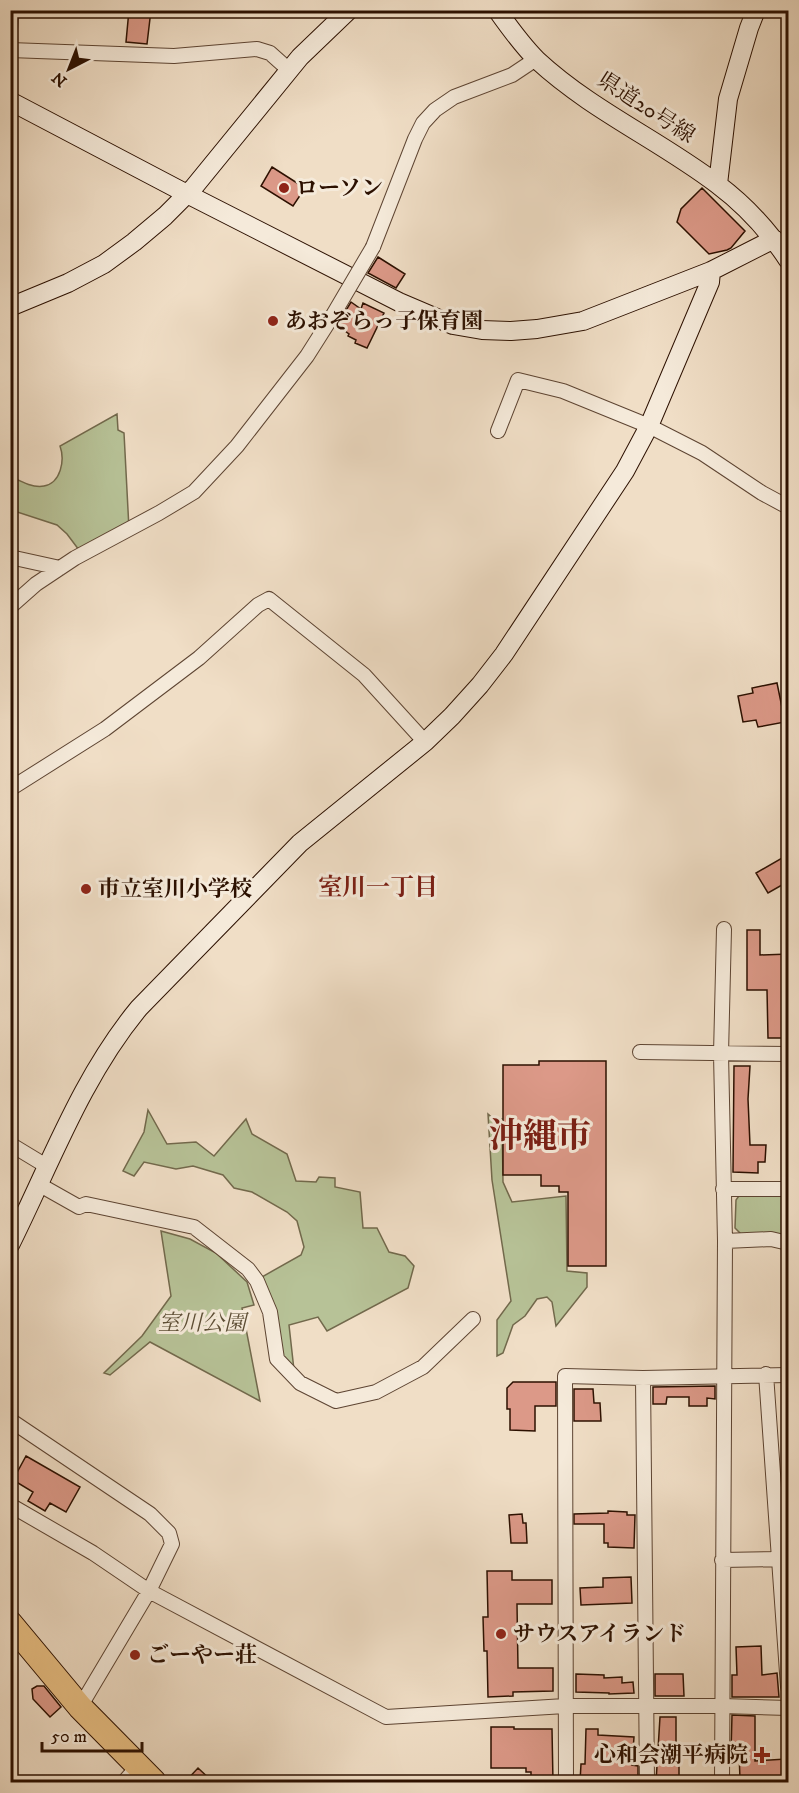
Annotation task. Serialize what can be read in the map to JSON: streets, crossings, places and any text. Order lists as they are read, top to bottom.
{
  "streets": {
    "street": ["県道20号線"]
  },
  "districts": ["室川一丁目", "沖縄市"],
  "parks": ["室川公園"],
  "places": {
    "other": [
      "ローソン",
      "あおぞらっ子保育園",
      "市立室川小学校",
      "サウスアイランド",
      "ごーやー荘"
    ],
    "health": ["心和会潮平病院"]
  },
  "scale_bar": "50 m",
  "north": "bottom left"
}
